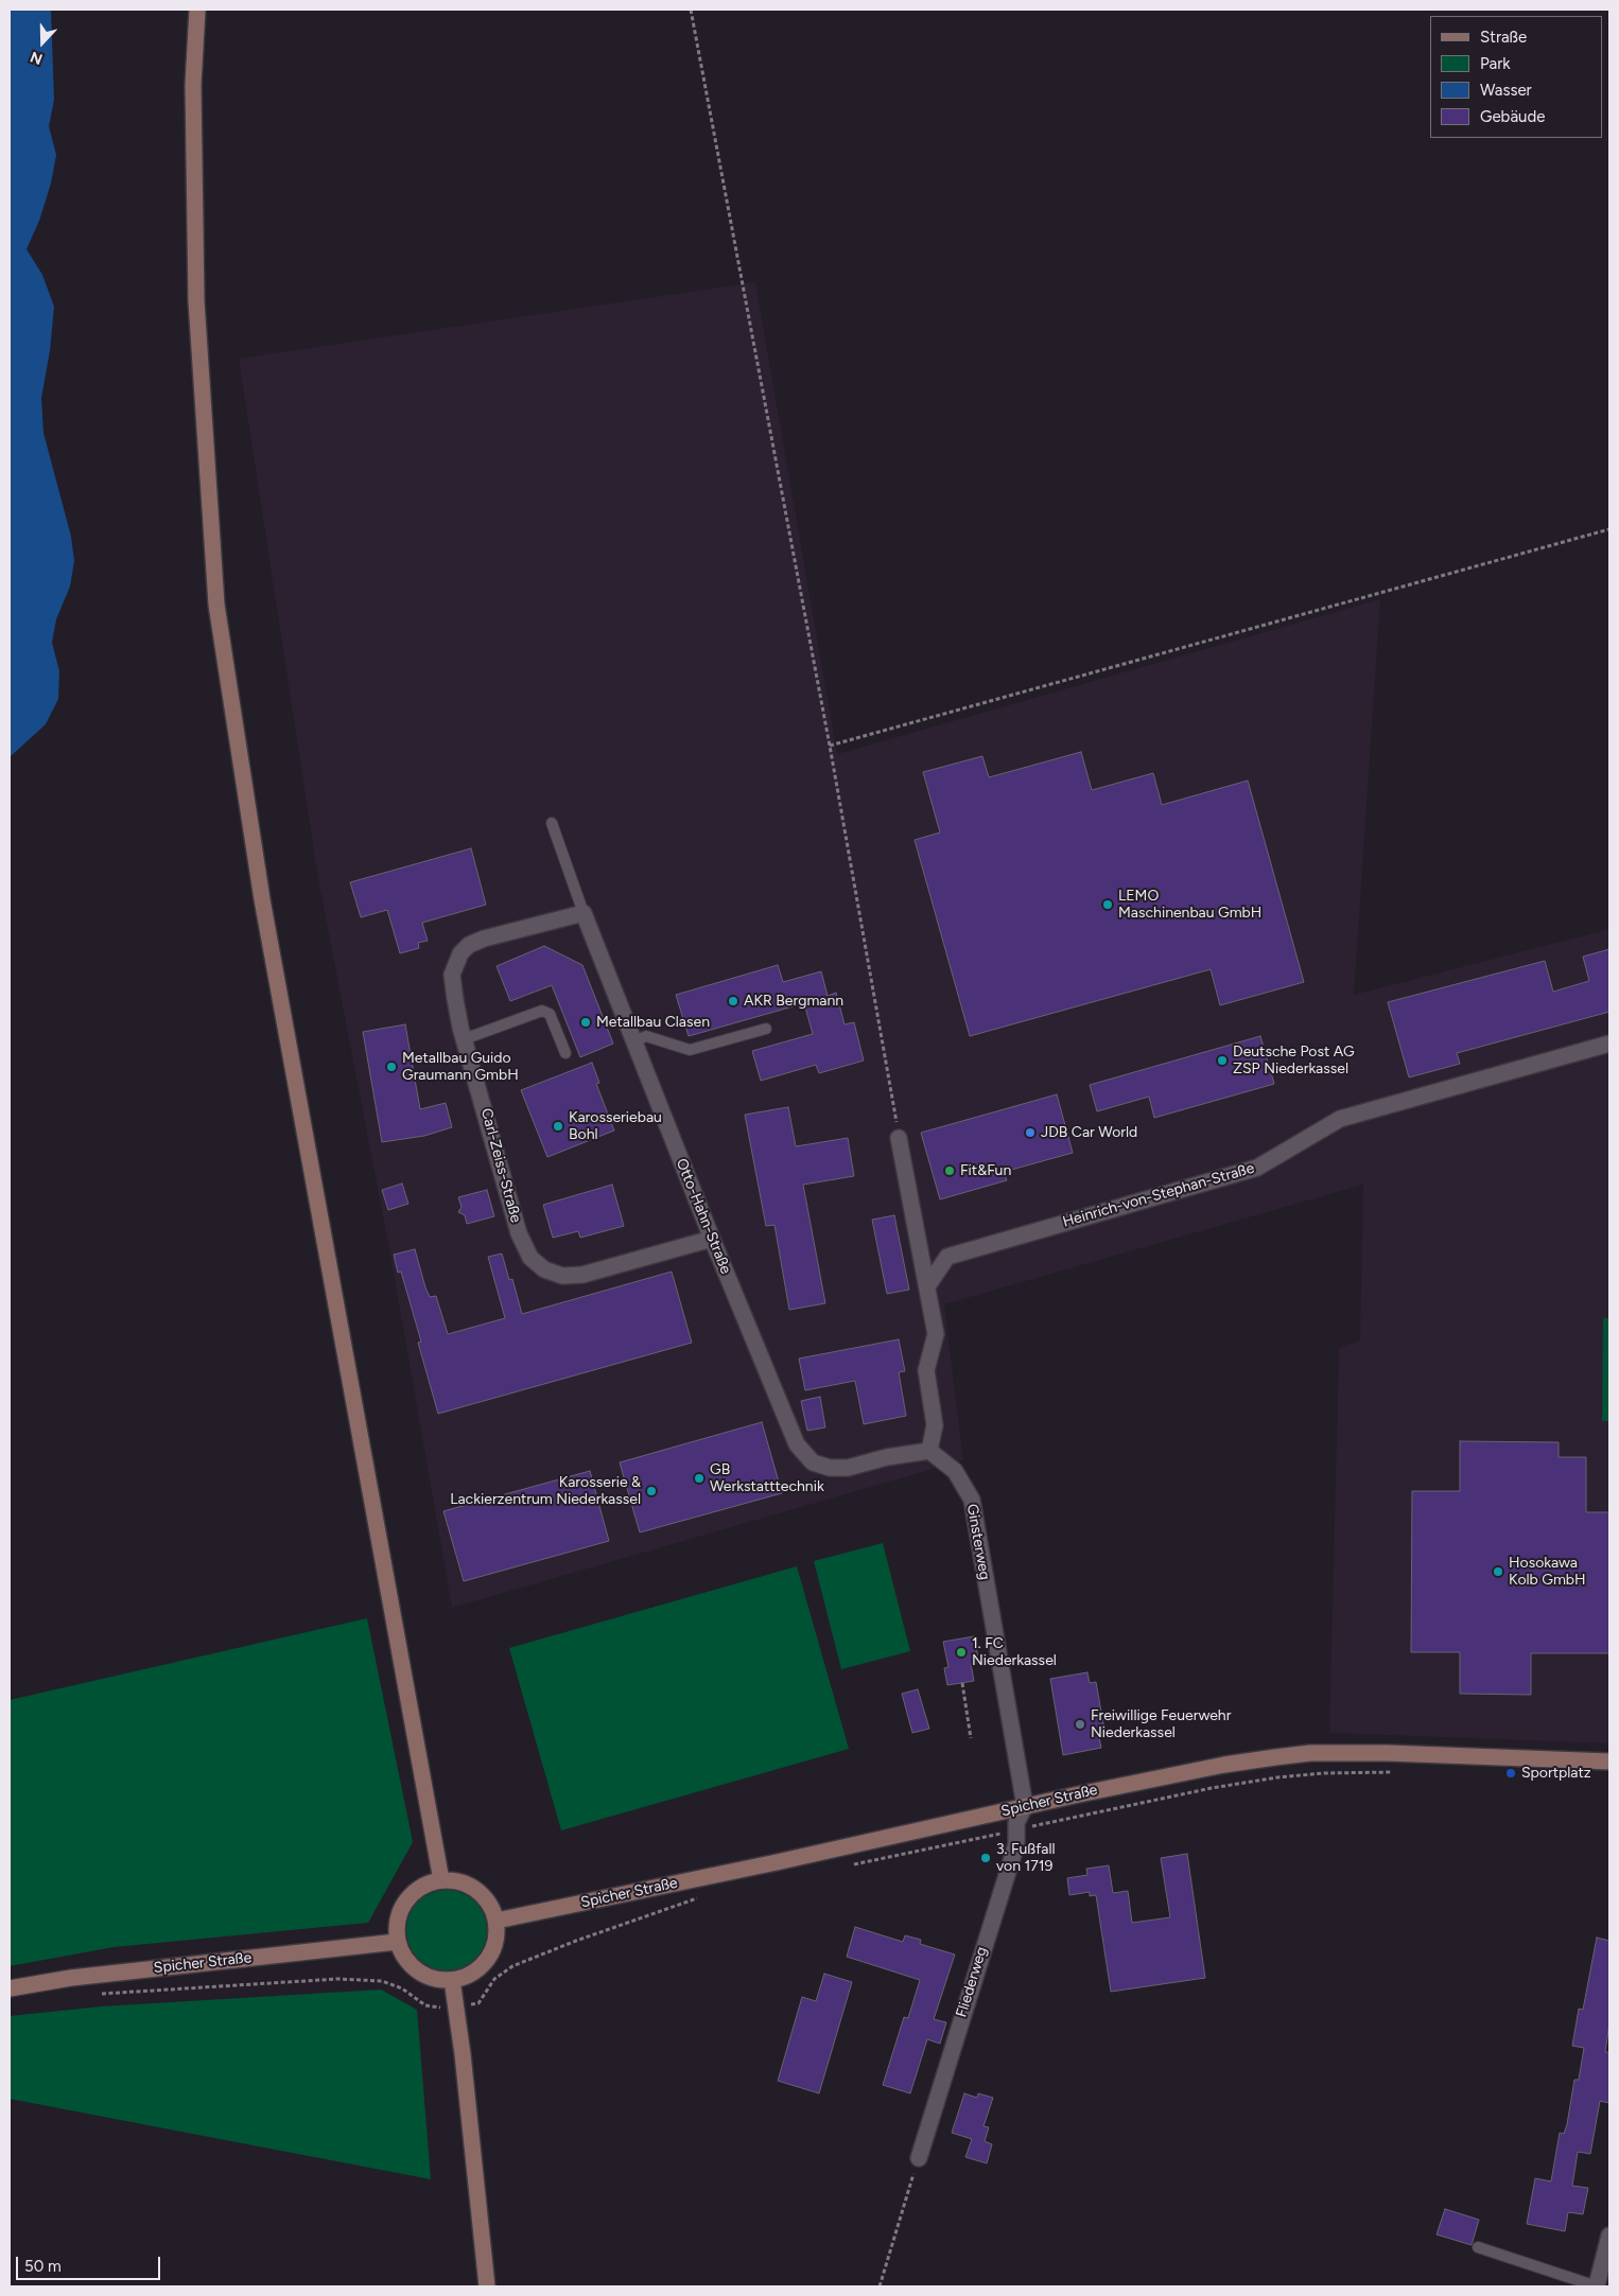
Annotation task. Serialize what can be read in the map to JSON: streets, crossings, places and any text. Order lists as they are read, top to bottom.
{
  "streets": {
    "main road": ["Spicher Straße"],
    "street": [
      "Carl-Zeiss-Straße",
      "Heinrich-von-Stephan-Straße",
      "Otto-Hahn-Straße",
      "Ginsterweg",
      "Fliederweg"
    ]
  },
  "crossings": [
    ["Carl-Zeiss-Straße", "Otto-Hahn-Straße"],
    ["Otto-Hahn-Straße", "Ginsterweg"],
    ["Ginsterweg", "Spicher Straße"],
    ["Ginsterweg", "Fliederweg"],
    ["Spicher Straße", "Fliederweg"]
  ],
  "places": [
    "LEMO Maschinenbau GmbH",
    "AKR Bergmann",
    "Metallbau Clasen",
    "Deutsche Post AG ZSP Niederkassel",
    "Metallbau Guido Graumann GmbH",
    "Karosseriebau Bohl",
    "JDB Car World",
    "Fit&Fun",
    "GB Werkstatttechnik",
    "Karosserie & Lackierzentrum Niederkassel",
    "Hosokawa Kolb GmbH",
    "1. FC Niederkassel",
    "Freiwillige Feuerwehr Niederkassel",
    "Sportplatz",
    "3. Fußfall von 1719"
  ],
  "legend": [
    "Straße",
    "Park",
    "Wasser",
    "Gebäude"
  ],
  "scale_bar": "50 m",
  "north": "bottom"
}
